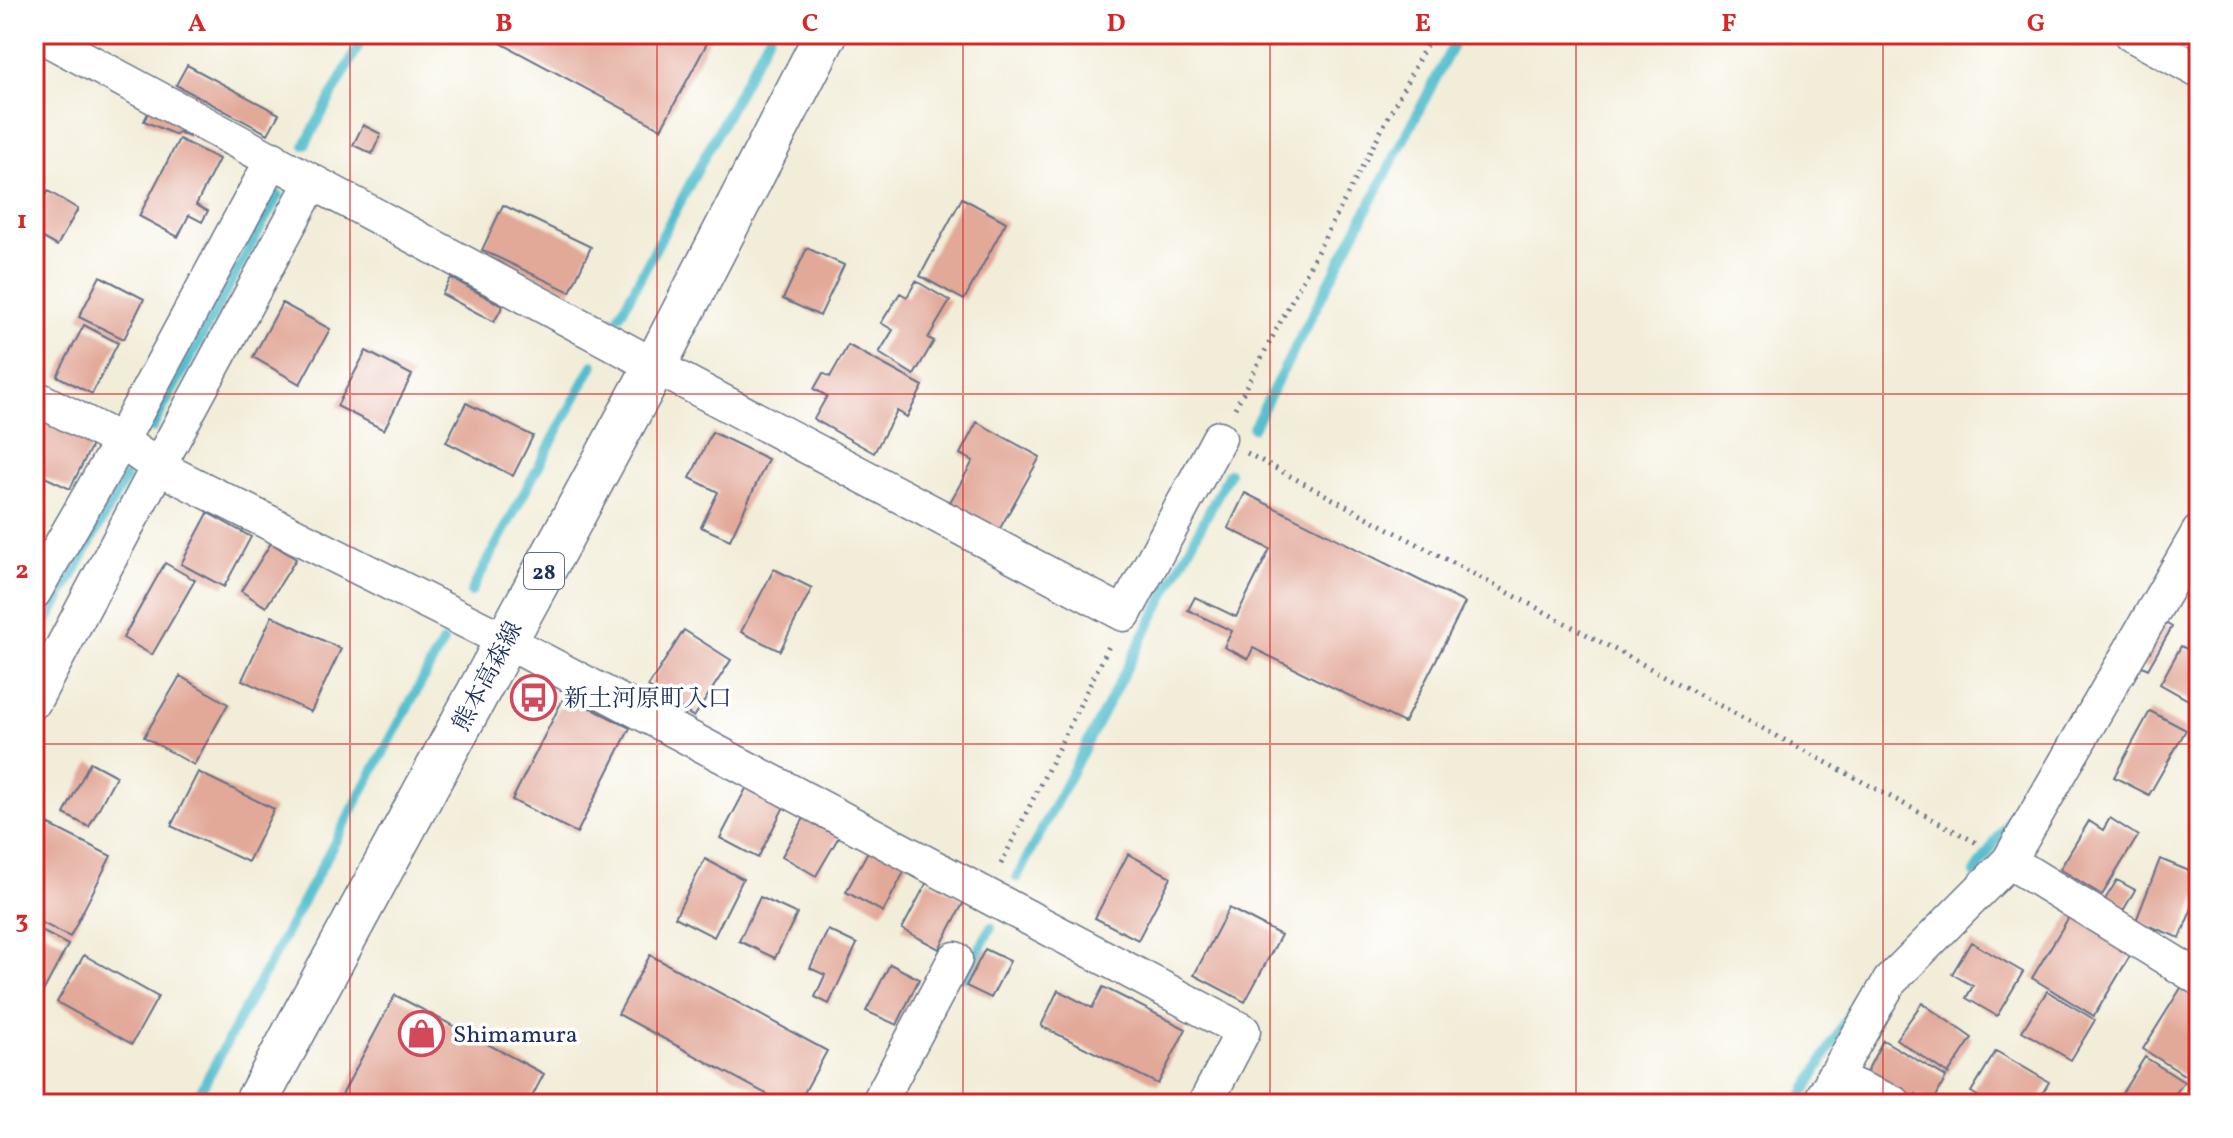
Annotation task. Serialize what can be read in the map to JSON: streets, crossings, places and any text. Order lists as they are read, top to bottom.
{
  "streets": {
    "main road": ["28", "熊本高森線"]
  },
  "places": {
    "bus stop": ["新土河原町入口"],
    "shop": ["Shimamura"]
  },
  "grid": {
    "columns": [
      "A",
      "B",
      "C",
      "D",
      "E",
      "F",
      "G"
    ],
    "rows": ["1", "2", "3"]
  }
}
